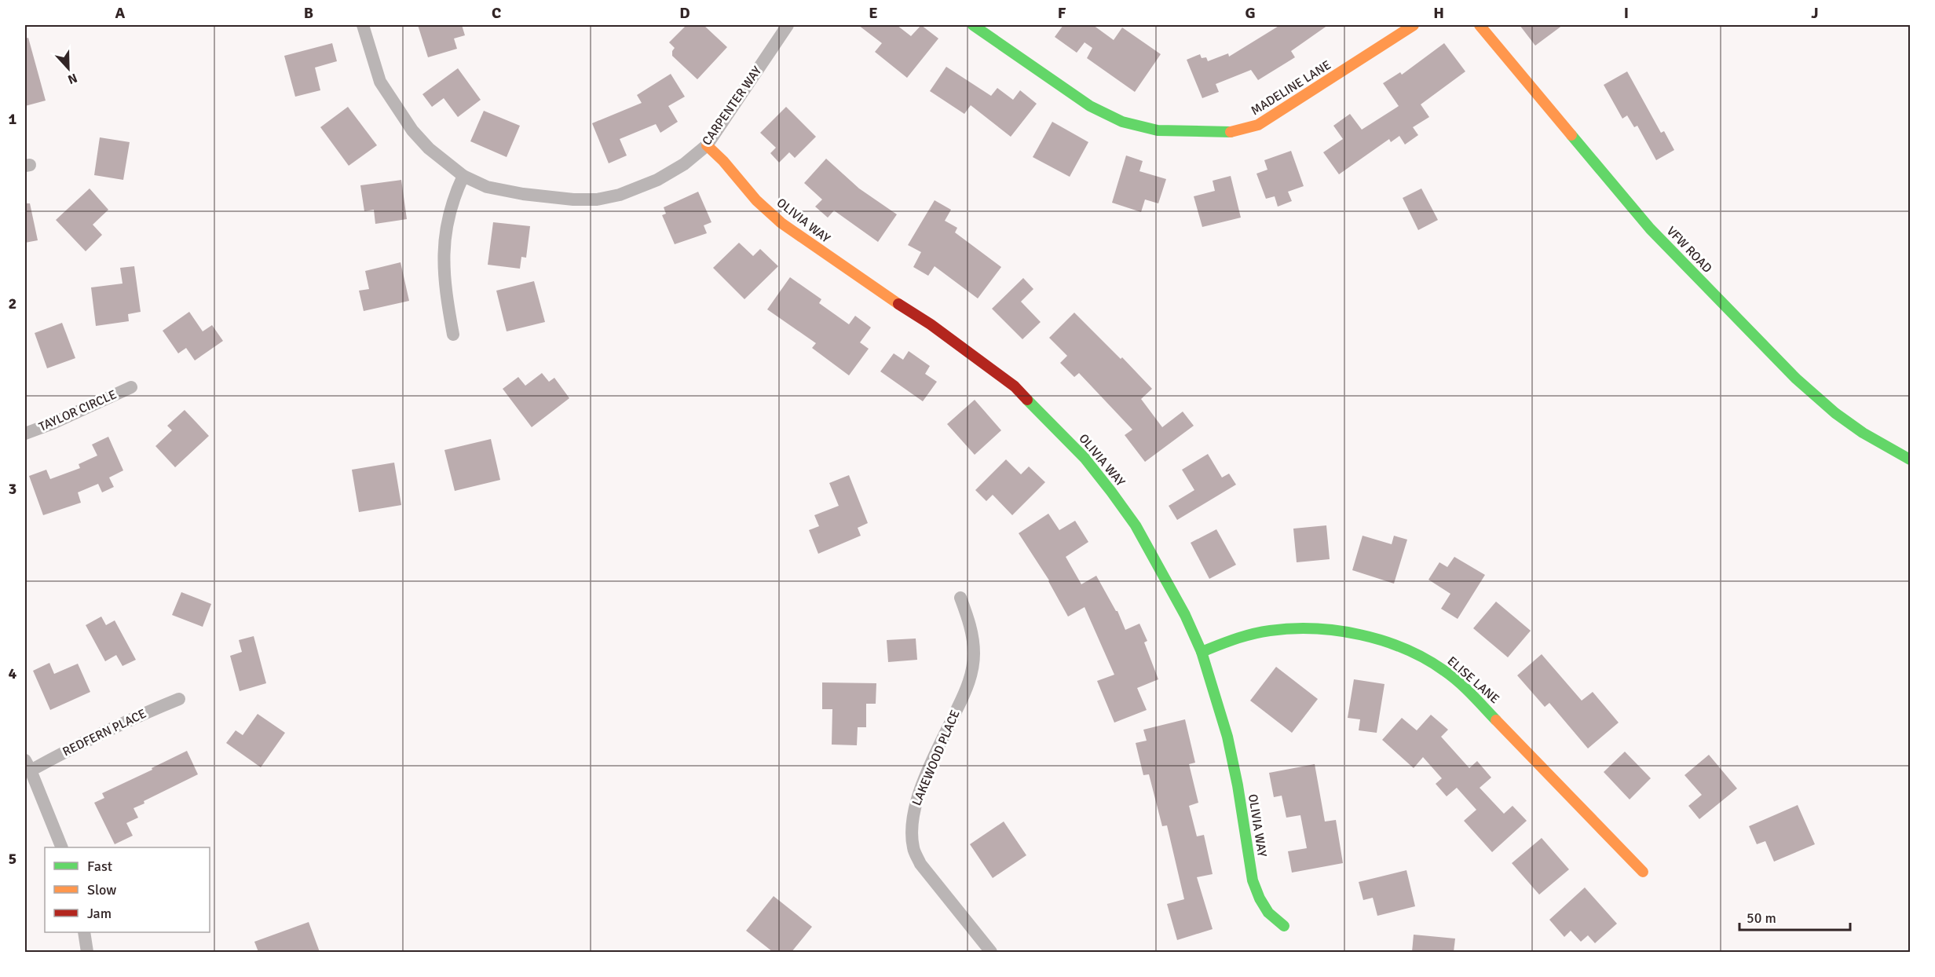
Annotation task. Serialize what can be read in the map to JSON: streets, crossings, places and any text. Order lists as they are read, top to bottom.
{
  "streets": {
    "street": [
      "MADELINE LANE",
      "CARPENTER WAY",
      "OLIVIA WAY",
      "VFW ROAD",
      "TAYLOR CIRCLE",
      "ELISE LANE",
      "REDFERN PLACE",
      "LAKEWOOD PLACE"
    ]
  },
  "crossings": [
    ["CARPENTER WAY", "OLIVIA WAY"],
    ["OLIVIA WAY", "ELISE LANE"]
  ],
  "legend": ["Fast", "Slow", "Jam"],
  "scale_bar": "50 m",
  "north": "bottom",
  "grid": {
    "columns": [
      "A",
      "B",
      "C",
      "D",
      "E",
      "F",
      "G",
      "H",
      "I",
      "J"
    ],
    "rows": [
      "1",
      "2",
      "3",
      "4",
      "5"
    ]
  }
}
